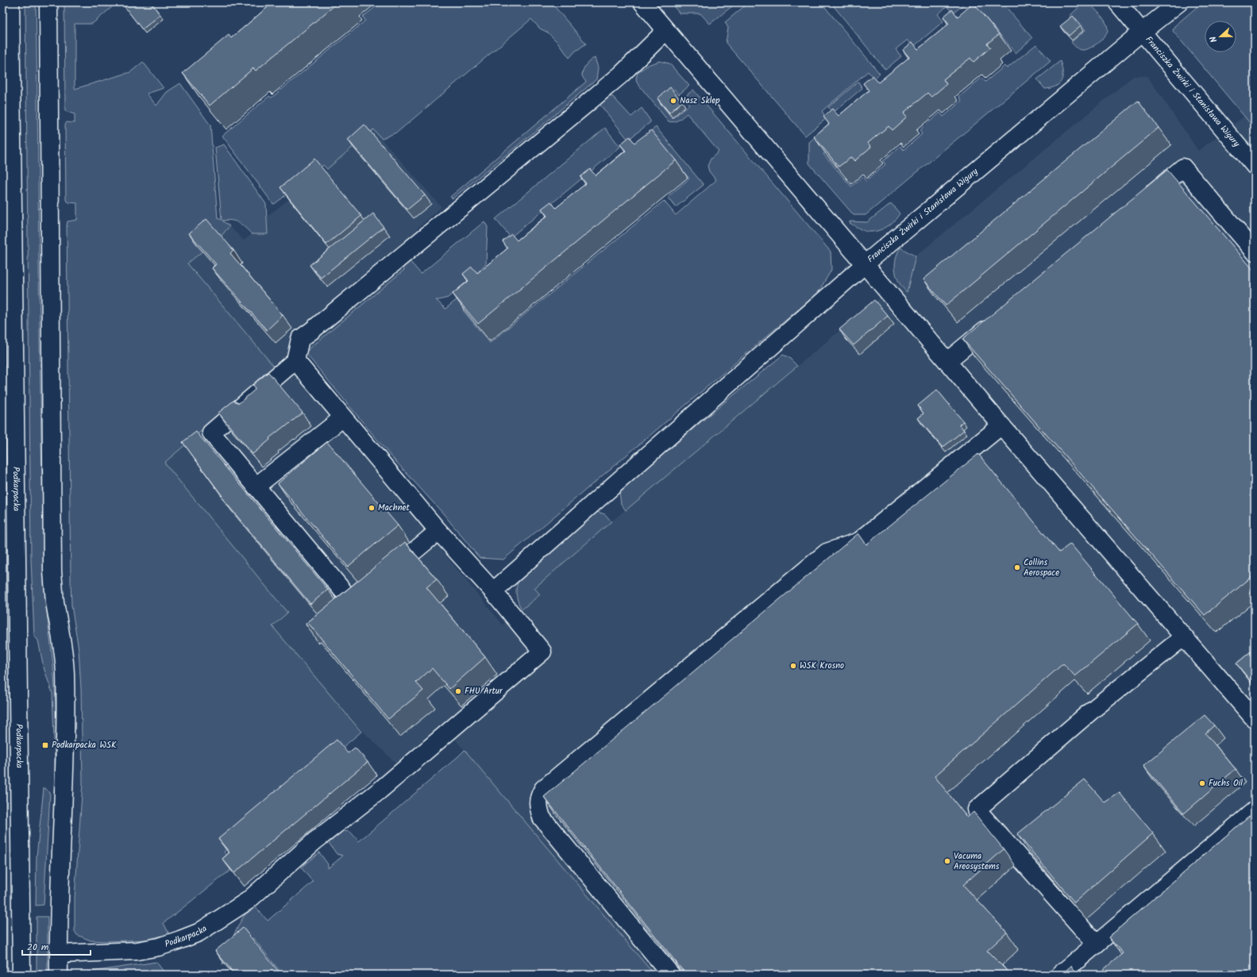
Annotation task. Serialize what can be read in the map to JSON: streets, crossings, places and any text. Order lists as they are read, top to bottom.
{
  "streets": {
    "street": ["Franciszka Żwirki i Stanisława Wigury", "Podkarpacka"]
  },
  "places": {
    "other": [
      "Nasz Sklep",
      "Machnet",
      "Collins Aerospace",
      "WSK Krosno",
      "FHU Artur",
      "Fuchs Oil",
      "Vacuma Areosystems"
    ],
    "transit": ["Podkarpacka WSK"]
  },
  "scale_bar": "20 m",
  "north": "left"
}
